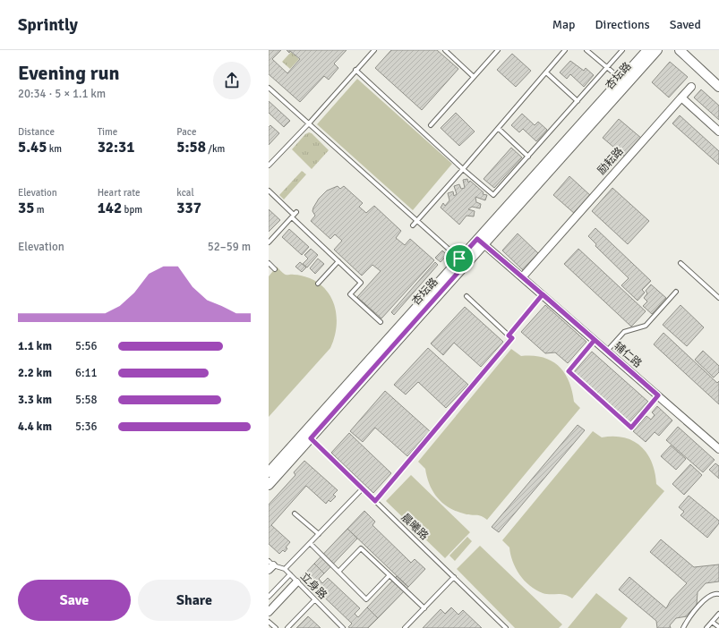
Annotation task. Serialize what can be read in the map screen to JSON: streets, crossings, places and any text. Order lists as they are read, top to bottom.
{
  "streets": {
    "street": ["杏坛路", "励耘路", "辅仁路"],
    "lane": ["晨曦路", "立身路"]
  },
  "crossings": [
    ["杏坛路", "辅仁路"],
    ["杏坛路", "晨曦路"],
    ["励耘路", "辅仁路"]
  ],
  "page": {
    "header": "Sprintly",
    "nav": ["Map", "Directions", "Saved"],
    "heading": ["Evening run", "20:34 · 5 × 1.1 km"],
    "stats": [
      ["Distance", "5.45 km"],
      ["Time", "32:31"],
      ["Pace", "5:58 /km"],
      ["Elevation", "35 m"],
      ["Heart rate", "142 bpm"],
      ["kcal", "337"]
    ],
    "chart": ["Elevation", "52–59 m"],
    "list": [
      {
        "name": "1.1 km",
        "note": "5:56"
      },
      {
        "name": "2.2 km",
        "note": "6:11"
      },
      {
        "name": "3.3 km",
        "note": "5:58"
      },
      {
        "name": "4.4 km",
        "note": "5:36"
      }
    ],
    "buttons": ["Save", "Share"]
  }
}
